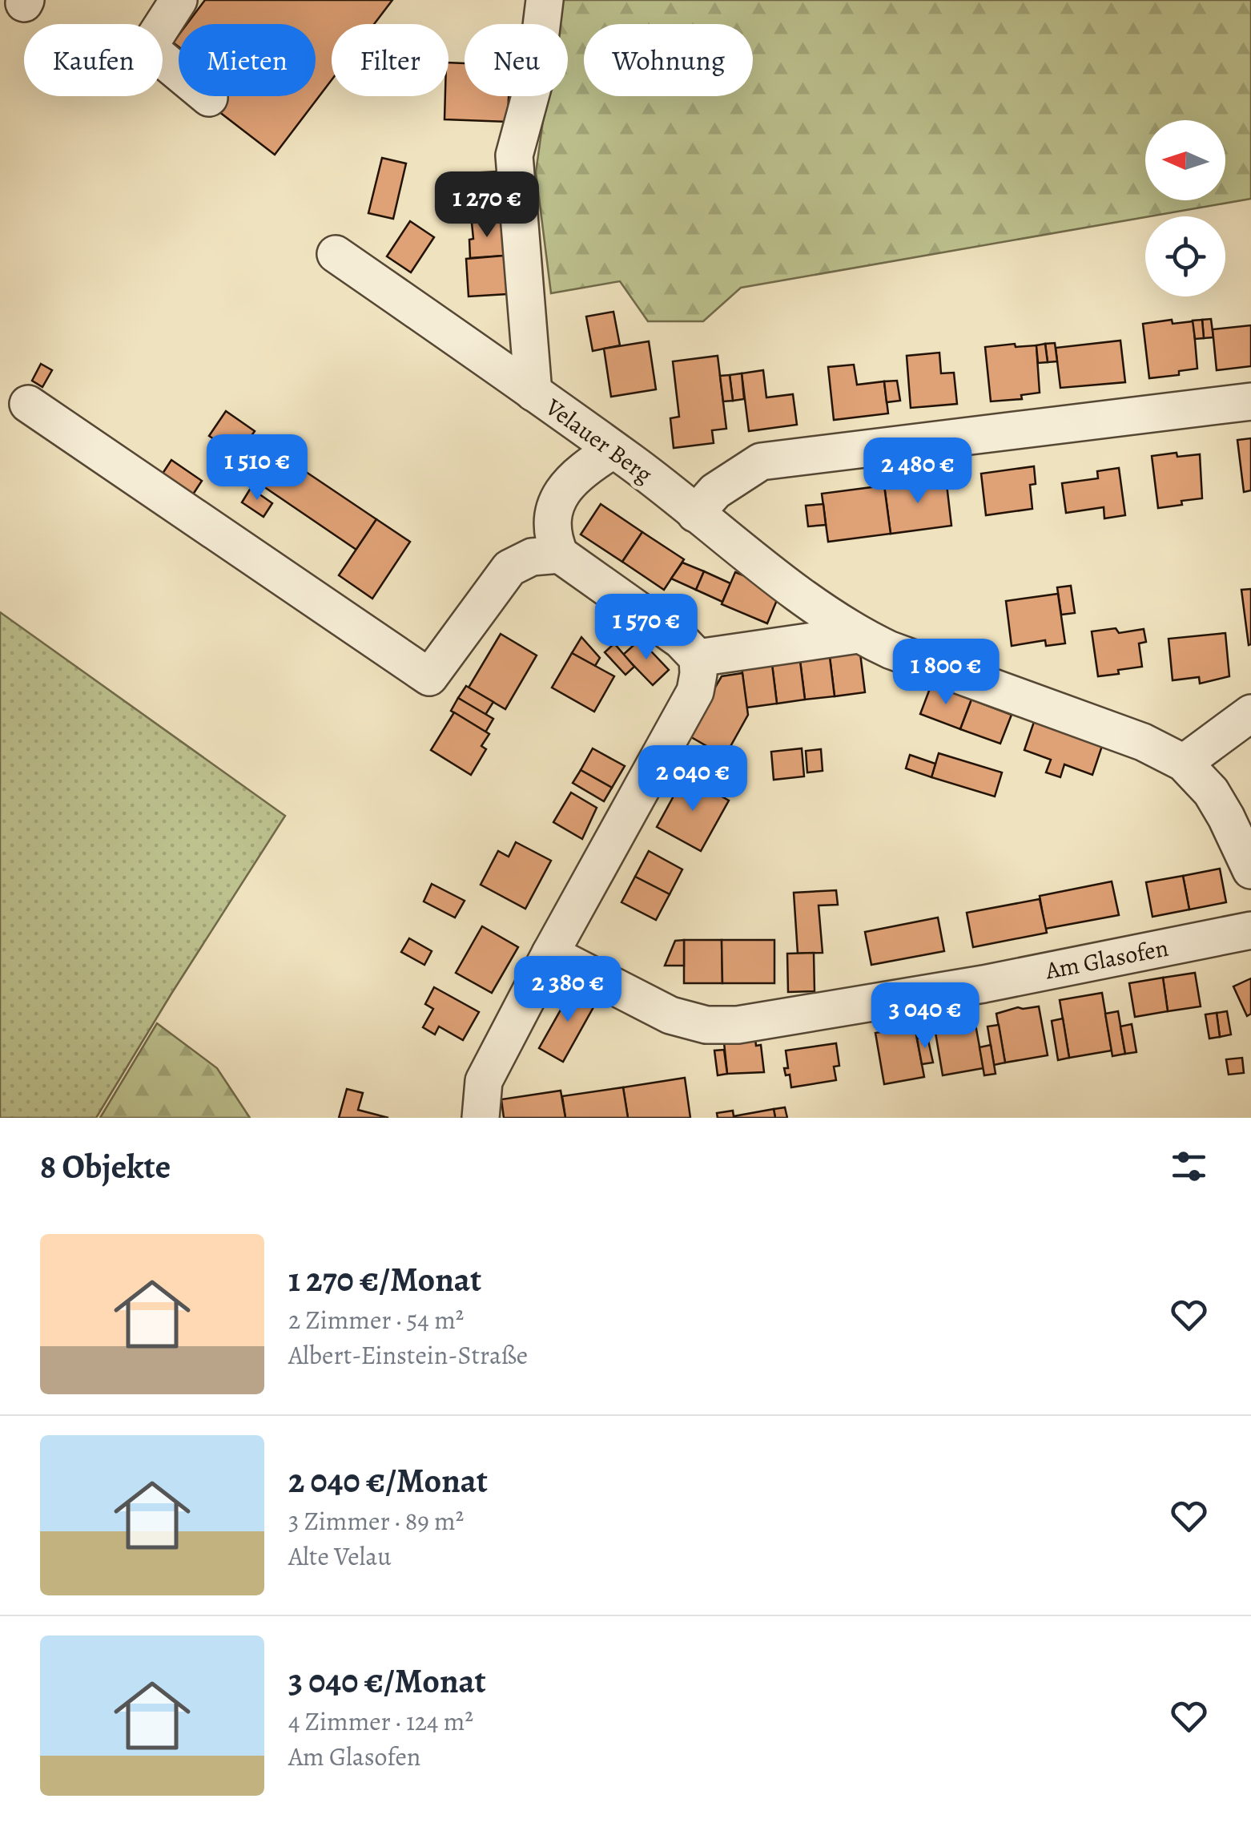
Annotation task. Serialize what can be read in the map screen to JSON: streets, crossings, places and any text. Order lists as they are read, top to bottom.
{
  "streets": {
    "street": ["Velauer Berg", "Am Glasofen"]
  },
  "north": "left",
  "page": {
    "chip": [
      "Kaufen",
      "Mieten",
      "Filter",
      "Neu",
      "Wohnung"
    ],
    "price": [
      "1 270 €",
      "1 510 €",
      "2 480 €",
      "1 570 €",
      "1 800 €",
      "2 040 €",
      "2 380 €",
      "3 040 €"
    ],
    "heading": "8 Objekte",
    "list": [
      {
        "name": "1 270 €/Monat",
        "note": "2 Zimmer · 54 m² · Albert-Einstein-Straße"
      },
      {
        "name": "2 040 €/Monat",
        "note": "3 Zimmer · 89 m² · Alte Velau"
      },
      {
        "name": "3 040 €/Monat",
        "note": "4 Zimmer · 124 m² · Am Glasofen"
      }
    ]
  }
}
